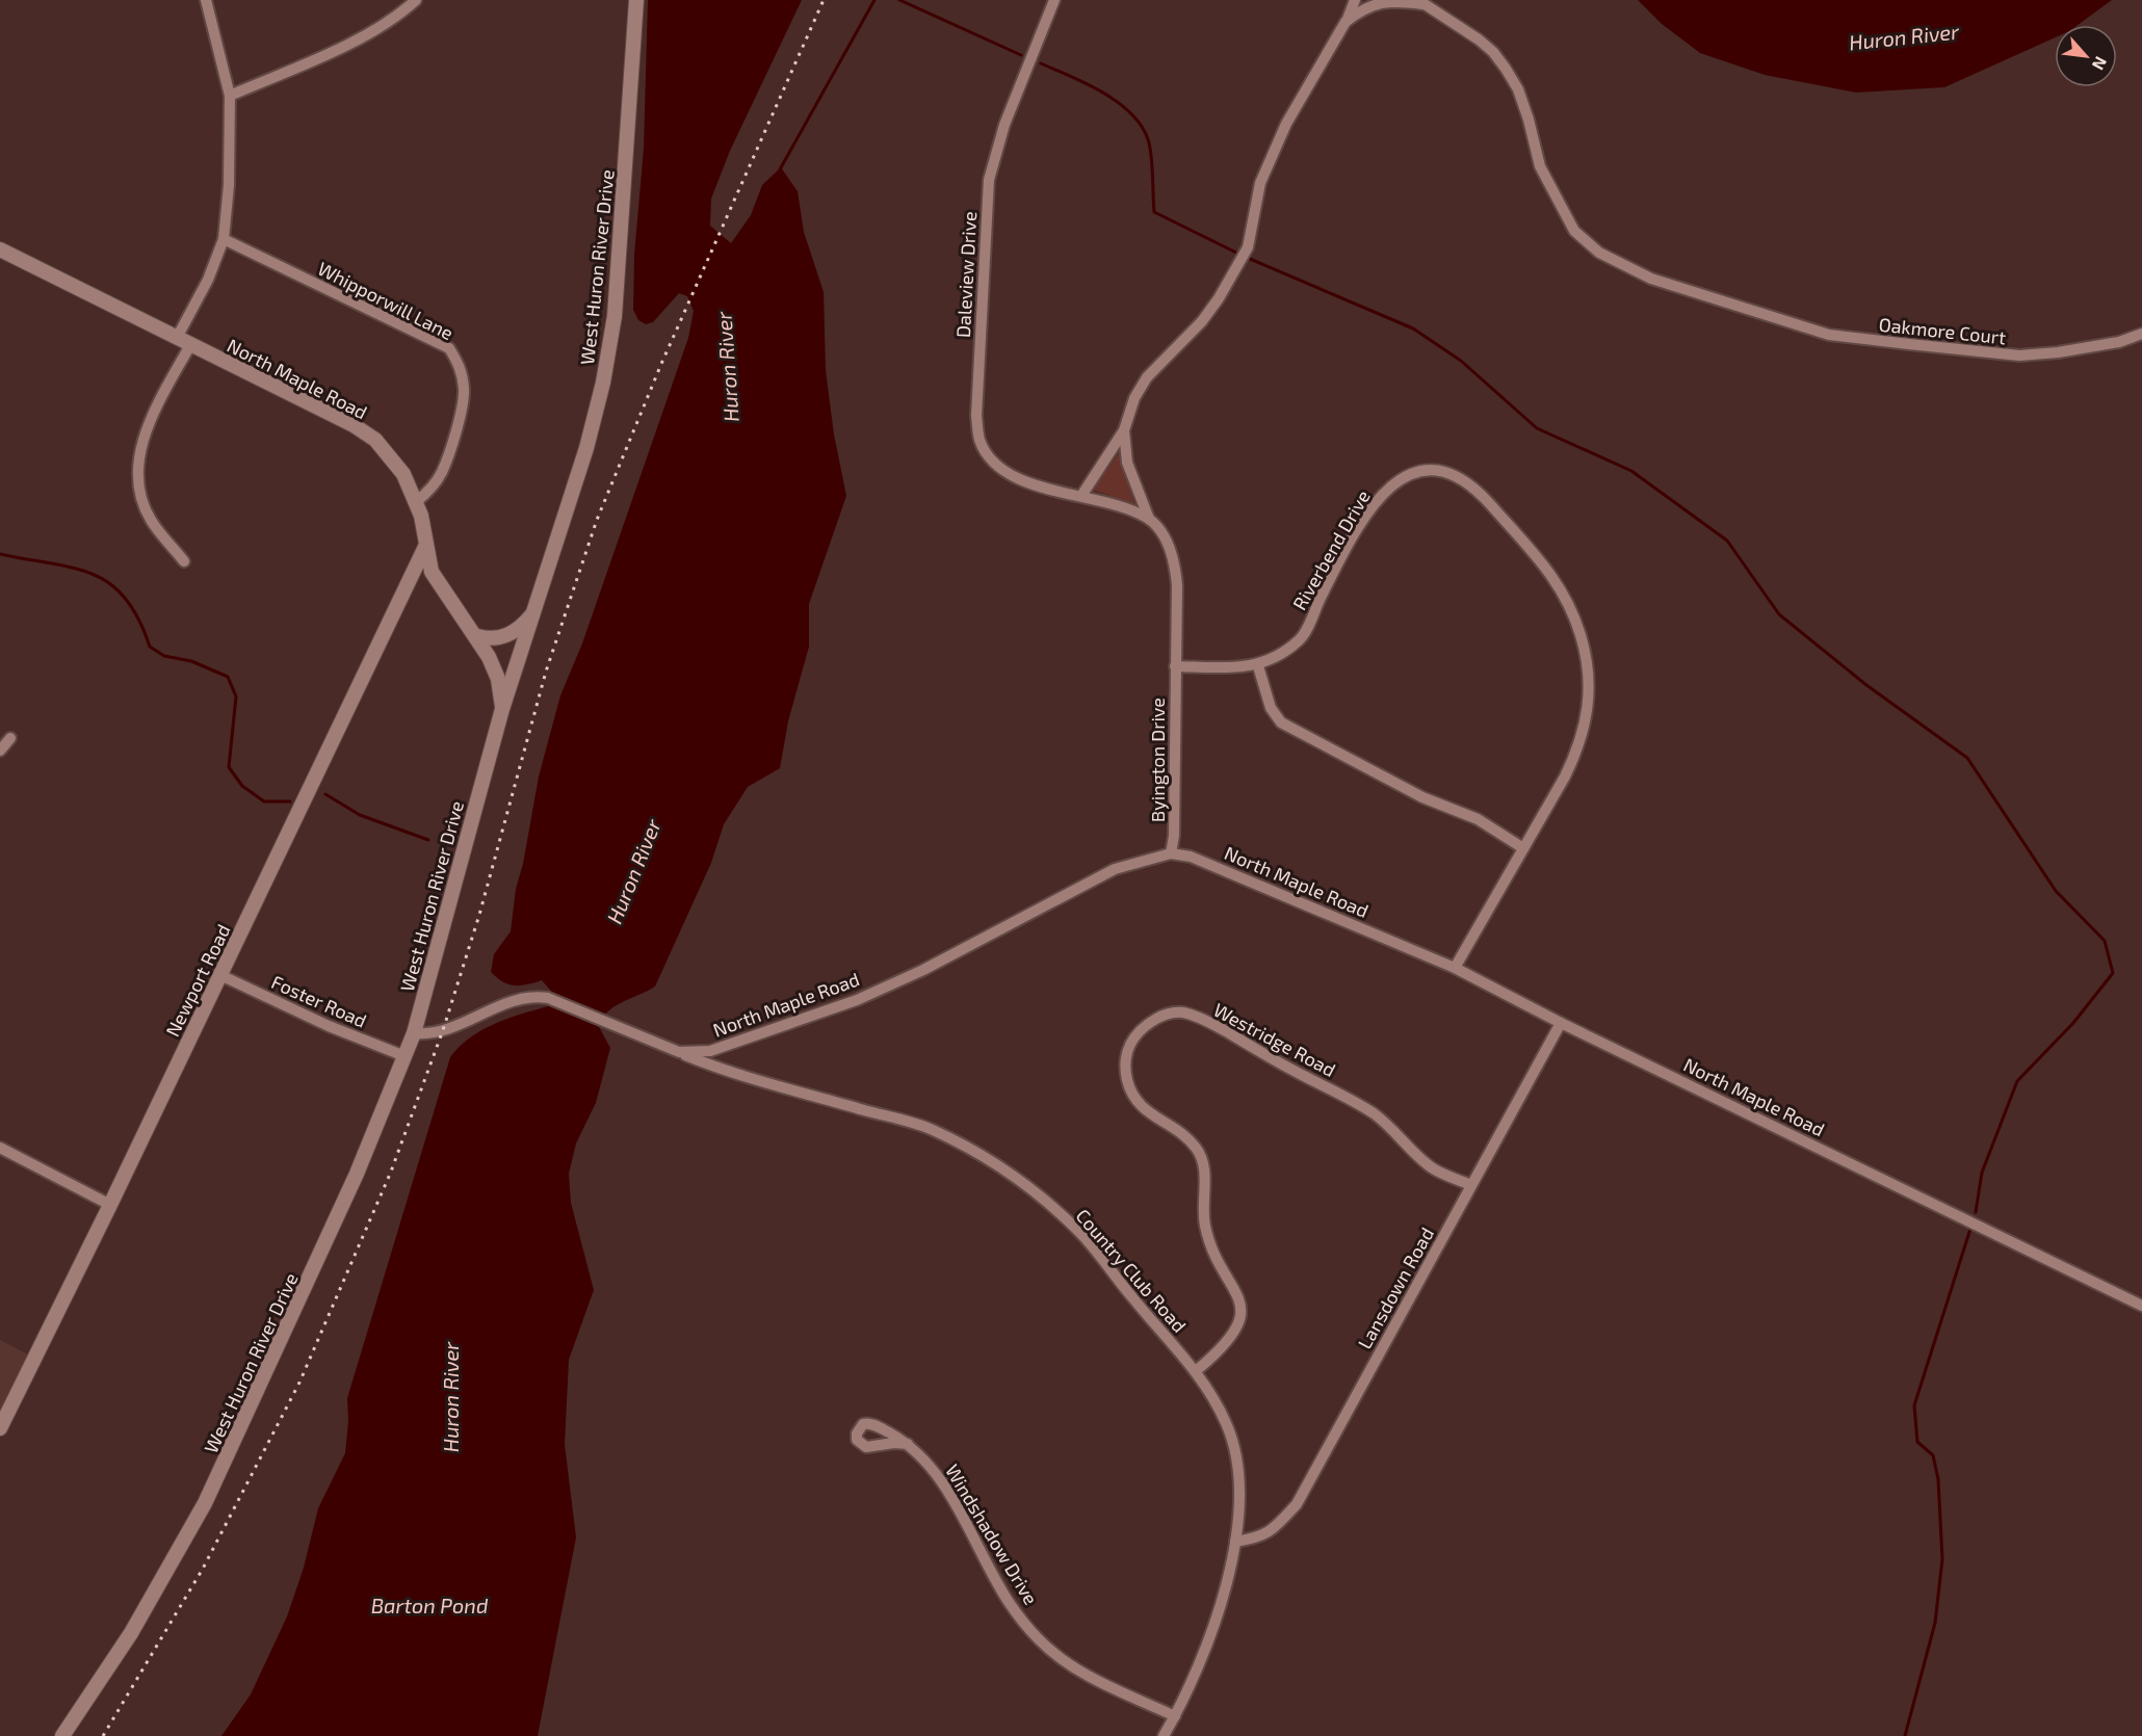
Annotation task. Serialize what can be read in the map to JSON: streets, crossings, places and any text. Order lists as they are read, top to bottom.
{
  "streets": {
    "street": [
      "West Huron River Drive",
      "Daleview Drive",
      "Whipporwill Lane",
      "Oakmore Court",
      "North Maple Road",
      "Riverbend Drive",
      "Byington Drive",
      "Newport Road",
      "Foster Road",
      "Westridge Road",
      "Country Club Road",
      "Lansdown Road",
      "Windshadow Drive"
    ]
  },
  "crossings": [
    ["West Huron River Drive", "North Maple Road"],
    ["West Huron River Drive", "Foster Road"],
    ["Daleview Drive", "Byington Drive"],
    ["Whipporwill Lane", "North Maple Road"],
    ["North Maple Road", "Riverbend Drive"],
    ["North Maple Road", "Byington Drive"],
    ["North Maple Road", "Newport Road"],
    ["North Maple Road", "Country Club Road"],
    ["North Maple Road", "Lansdown Road"],
    ["Newport Road", "Foster Road"],
    ["Westridge Road", "Country Club Road"],
    ["Westridge Road", "Lansdown Road"],
    ["Country Club Road", "Lansdown Road"],
    ["Country Club Road", "Windshadow Drive"]
  ],
  "water": ["Huron River", "Barton Pond"],
  "north": "bottom right"
}
